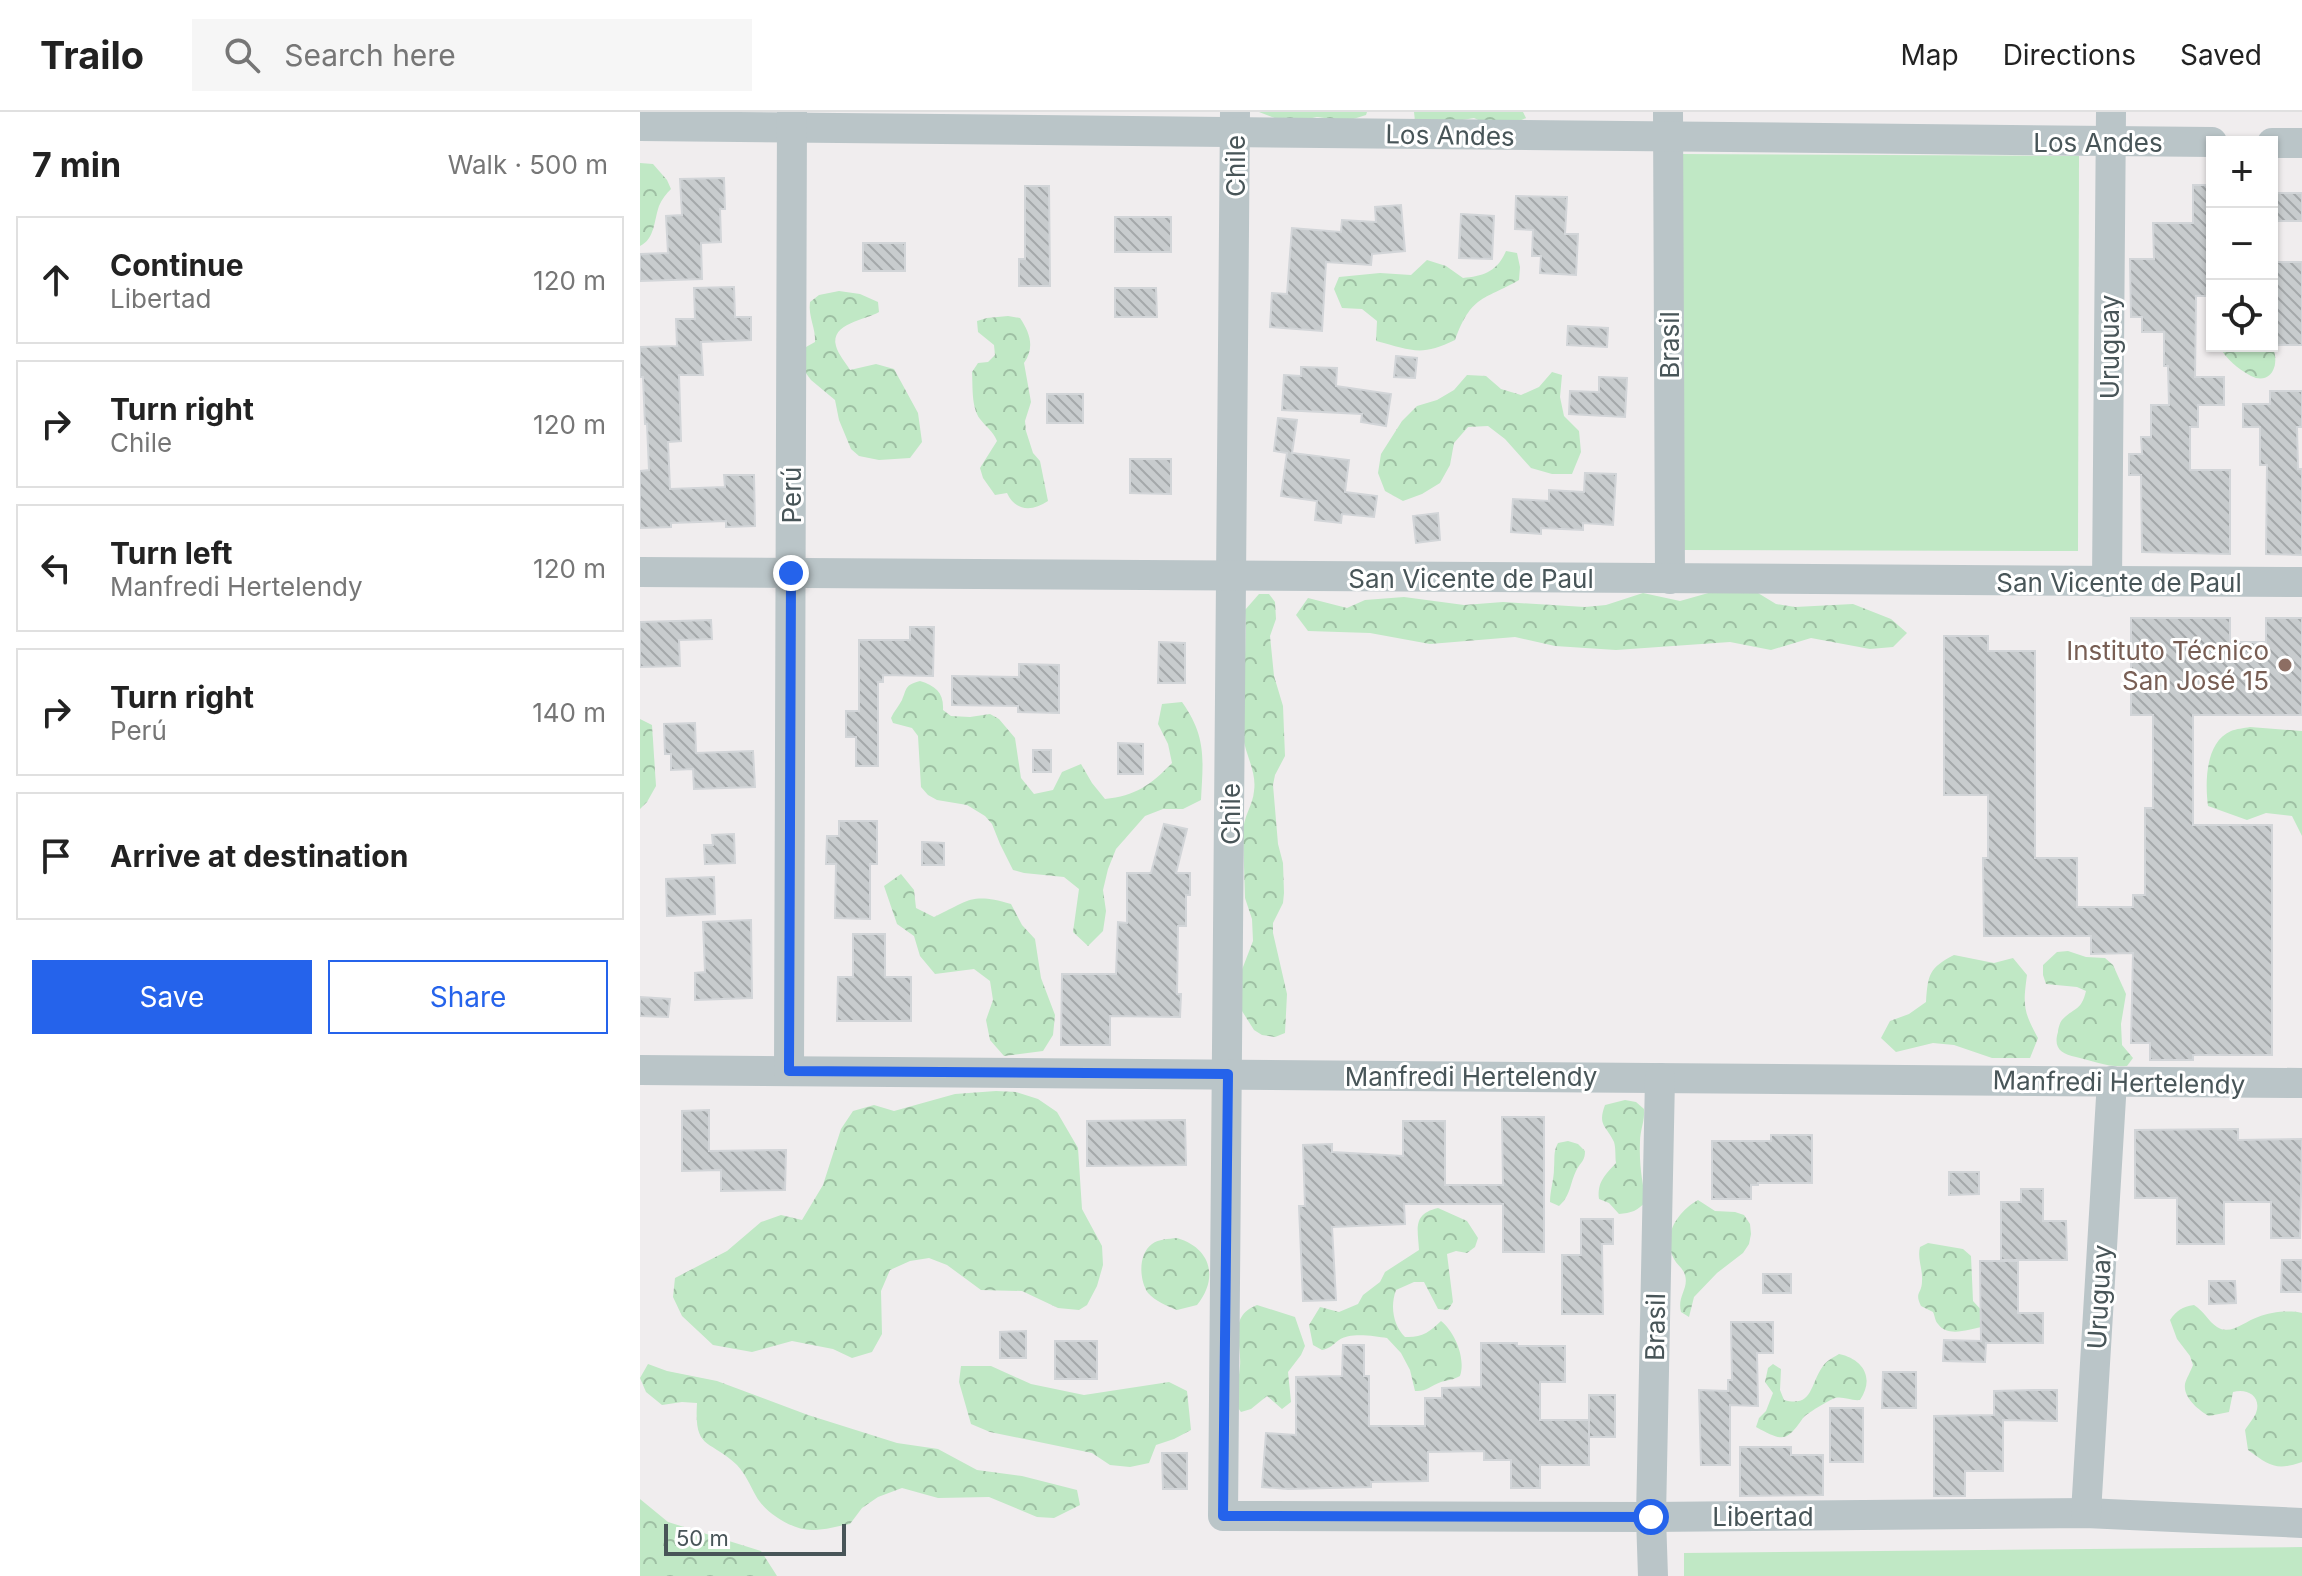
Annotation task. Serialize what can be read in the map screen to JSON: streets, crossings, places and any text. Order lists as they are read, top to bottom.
{
  "streets": {
    "street": [
      "Los Andes",
      "Chile",
      "Brasil",
      "Uruguay",
      "Perú",
      "San Vicente de Paul",
      "Manfredi Hertelendy",
      "Libertad"
    ]
  },
  "crossings": [
    ["Los Andes", "Chile"],
    ["Los Andes", "Brasil"],
    ["Los Andes", "Uruguay"],
    ["Los Andes", "Perú"],
    ["Chile", "San Vicente de Paul"],
    ["Chile", "Manfredi Hertelendy"],
    ["Chile", "Libertad"],
    ["Brasil", "San Vicente de Paul"],
    ["Brasil", "Manfredi Hertelendy"],
    ["Brasil", "Libertad"],
    ["Uruguay", "San Vicente de Paul"],
    ["Uruguay", "Manfredi Hertelendy"],
    ["Uruguay", "Libertad"],
    ["Perú", "San Vicente de Paul"],
    ["Perú", "Manfredi Hertelendy"]
  ],
  "places": ["Instituto Técnico San José 15"],
  "scale_bar": "50 m",
  "page": {
    "header": "Trailo",
    "search": "Search here",
    "nav": ["Map", "Directions", "Saved"],
    "heading": ["7 min", "Walk · 500 m"],
    "map_buttons": ["+", "−"],
    "list": [
      ["Continue", "Libertad", "120 m"],
      ["Turn right", "Chile", "120 m"],
      ["Turn left", "Manfredi Hertelendy", "120 m"],
      ["Turn right", "Perú", "140 m"],
      "Arrive at destination"
    ],
    "buttons": ["Save", "Share"],
    "scale": "50 m"
  }
}
